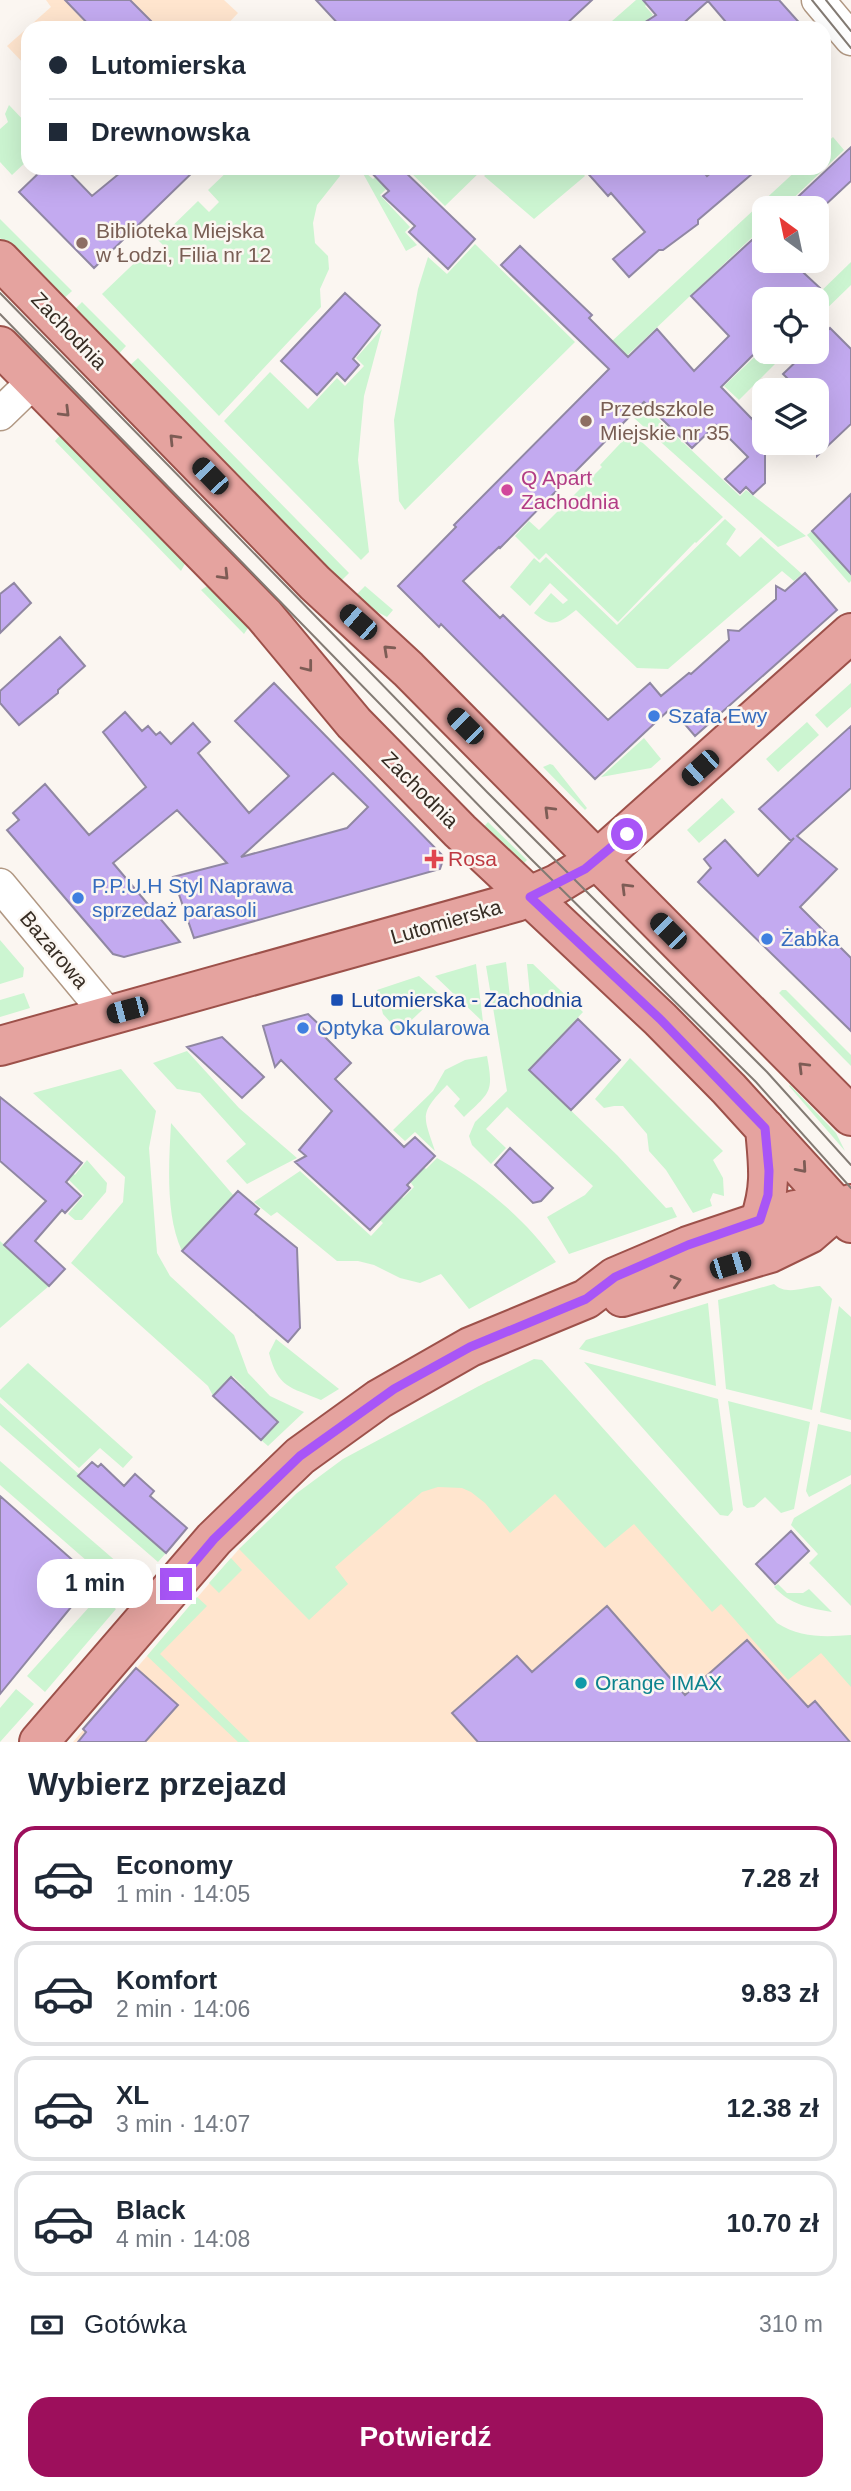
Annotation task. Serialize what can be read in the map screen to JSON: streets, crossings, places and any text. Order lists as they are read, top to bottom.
{
  "streets": {
    "main road": ["Zachodnia", "Lutomierska"],
    "street": ["Bazarowa"]
  },
  "crossings": [
    ["Zachodnia", "Lutomierska"],
    ["Lutomierska", "Bazarowa"]
  ],
  "places": {
    "other": [
      "Biblioteka Miejska w Łodzi, Filia nr 12",
      "Przedszkole Miejskie nr 35",
      "Q Apart Zachodnia",
      "Szafa Ewy",
      "P.P.U.H Styl Naprawa sprzedaż parasoli",
      "Żabka",
      "Optyka Okularowa",
      "Orange IMAX"
    ],
    "health": ["Rosa"],
    "transit": ["Lutomierska - Zachodnia"]
  },
  "north": "top left",
  "page": {
    "banner": ["Lutomierska", "Drewnowska"],
    "bubble": "1 min",
    "heading": "Wybierz przejazd",
    "list": [
      {
        "name": "Economy",
        "note": "1 min · 14:05",
        "value": "7.28 zł"
      },
      {
        "name": "Komfort",
        "note": "2 min · 14:06",
        "value": "9.83 zł"
      },
      {
        "name": "XL",
        "note": "3 min · 14:07",
        "value": "12.38 zł"
      },
      {
        "name": "Black",
        "note": "4 min · 14:08",
        "value": "10.70 zł"
      }
    ],
    "pay": ["Gotówka", "310 m"],
    "buttons": "Potwierdź"
  }
}
